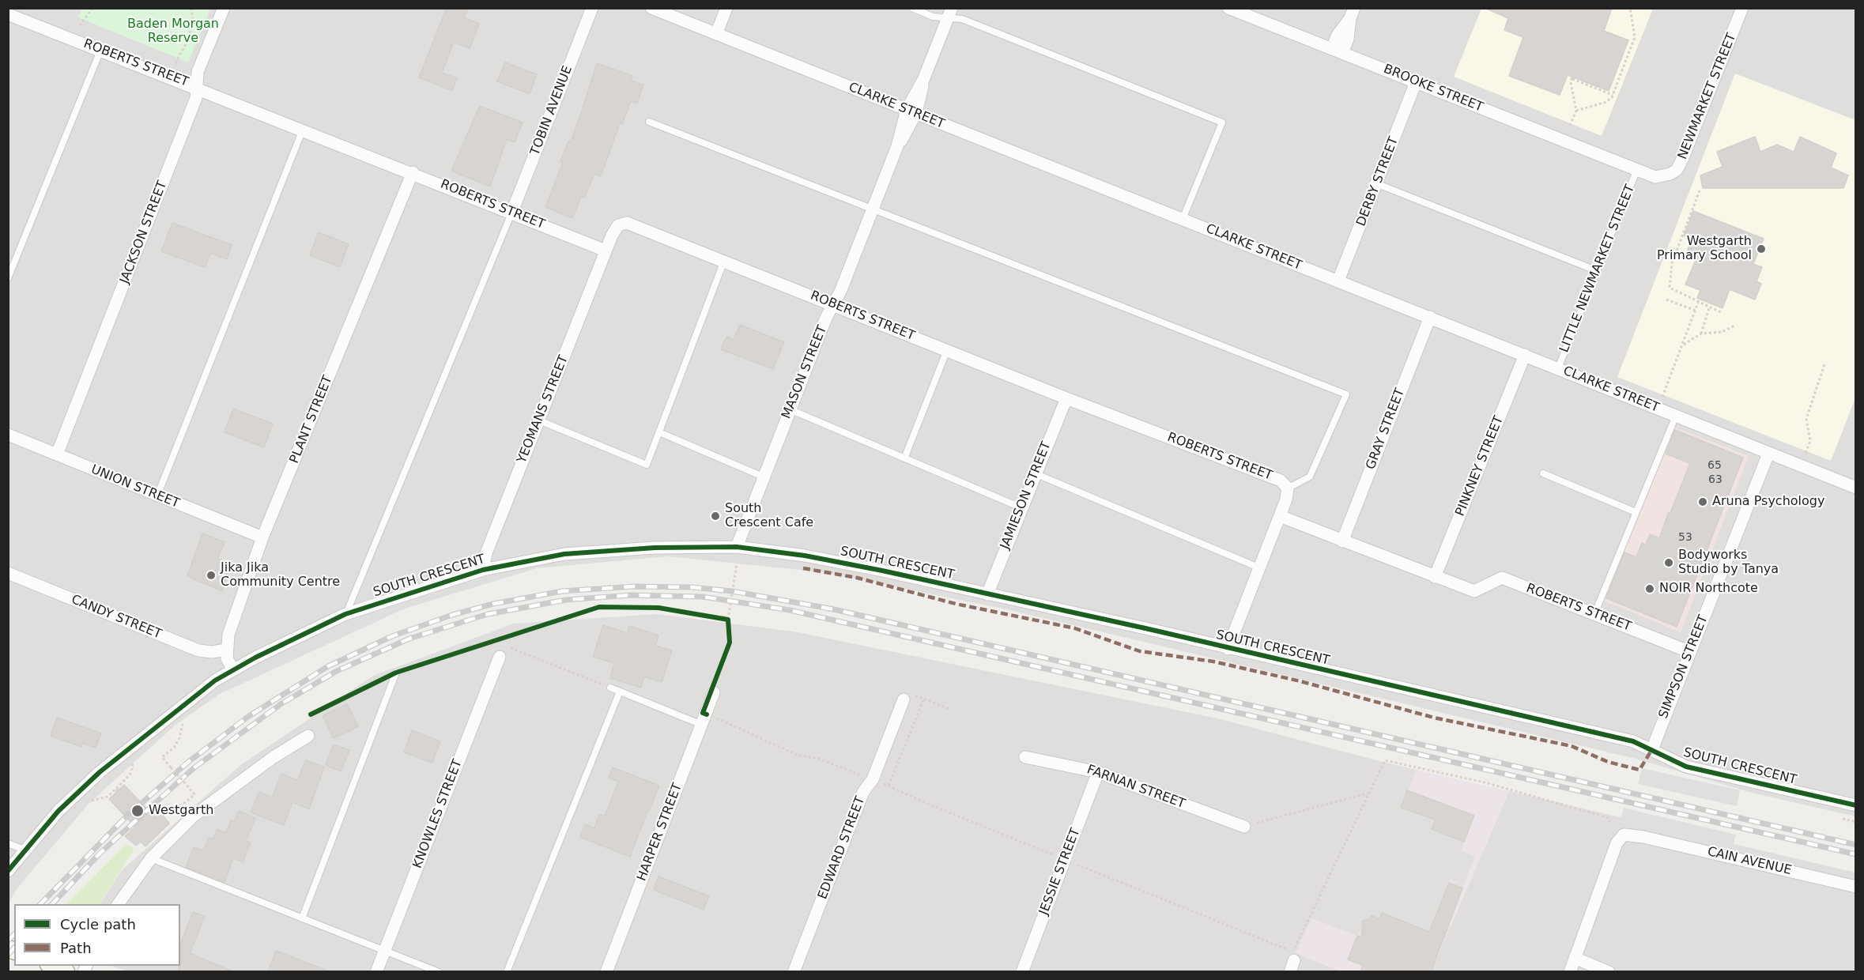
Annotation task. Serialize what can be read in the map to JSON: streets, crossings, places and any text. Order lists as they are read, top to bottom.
{
  "streets": {
    "street": [
      "ROBERTS STREET",
      "BROOKE STREET",
      "NEWMARKET STREET",
      "CLARKE STREET",
      "TOBIN AVENUE",
      "DERBY STREET",
      "JACKSON STREET",
      "MASON STREET",
      "YEOMANS STREET",
      "PLANT STREET",
      "GRAY STREET",
      "PINKNEY STREET",
      "UNION STREET",
      "JAMIESON STREET",
      "SOUTH CRESCENT",
      "CANDY STREET",
      "SIMPSON STREET",
      "FARNAN STREET",
      "KNOWLES STREET",
      "HARPER STREET",
      "EDWARD STREET",
      "CAIN AVENUE",
      "JESSIE STREET"
    ],
    "lane": ["LITTLE NEWMARKET STREET"]
  },
  "crossings": [
    ["ROBERTS STREET", "TOBIN AVENUE"],
    ["ROBERTS STREET", "JACKSON STREET"],
    ["ROBERTS STREET", "MASON STREET"],
    ["ROBERTS STREET", "YEOMANS STREET"],
    ["ROBERTS STREET", "PLANT STREET"],
    ["ROBERTS STREET", "GRAY STREET"],
    ["ROBERTS STREET", "PINKNEY STREET"],
    ["ROBERTS STREET", "JAMIESON STREET"],
    ["ROBERTS STREET", "SIMPSON STREET"],
    ["BROOKE STREET", "NEWMARKET STREET"],
    ["BROOKE STREET", "DERBY STREET"],
    ["BROOKE STREET", "LITTLE NEWMARKET STREET"],
    ["NEWMARKET STREET", "LITTLE NEWMARKET STREET"],
    ["CLARKE STREET", "DERBY STREET"],
    ["CLARKE STREET", "LITTLE NEWMARKET STREET"],
    ["CLARKE STREET", "MASON STREET"],
    ["CLARKE STREET", "GRAY STREET"],
    ["CLARKE STREET", "PINKNEY STREET"],
    ["CLARKE STREET", "SIMPSON STREET"],
    ["JACKSON STREET", "UNION STREET"],
    ["MASON STREET", "SOUTH CRESCENT"],
    ["YEOMANS STREET", "SOUTH CRESCENT"],
    ["PLANT STREET", "UNION STREET"],
    ["PLANT STREET", "CANDY STREET"],
    ["JAMIESON STREET", "SOUTH CRESCENT"],
    ["SOUTH CRESCENT", "SIMPSON STREET"],
    ["FARNAN STREET", "JESSIE STREET"]
  ],
  "parks": ["Baden Morgan Reserve"],
  "places": [
    "Westgarth Primary School",
    "Aruna Psychology",
    "South Crescent Cafe",
    "Bodyworks Studio by Tanya",
    "Jika Jika Community Centre",
    "NOIR Northcote",
    "Westgarth"
  ],
  "house_numbers": ["65", "63", "53"],
  "legend": ["Cycle path", "Path"]
}
